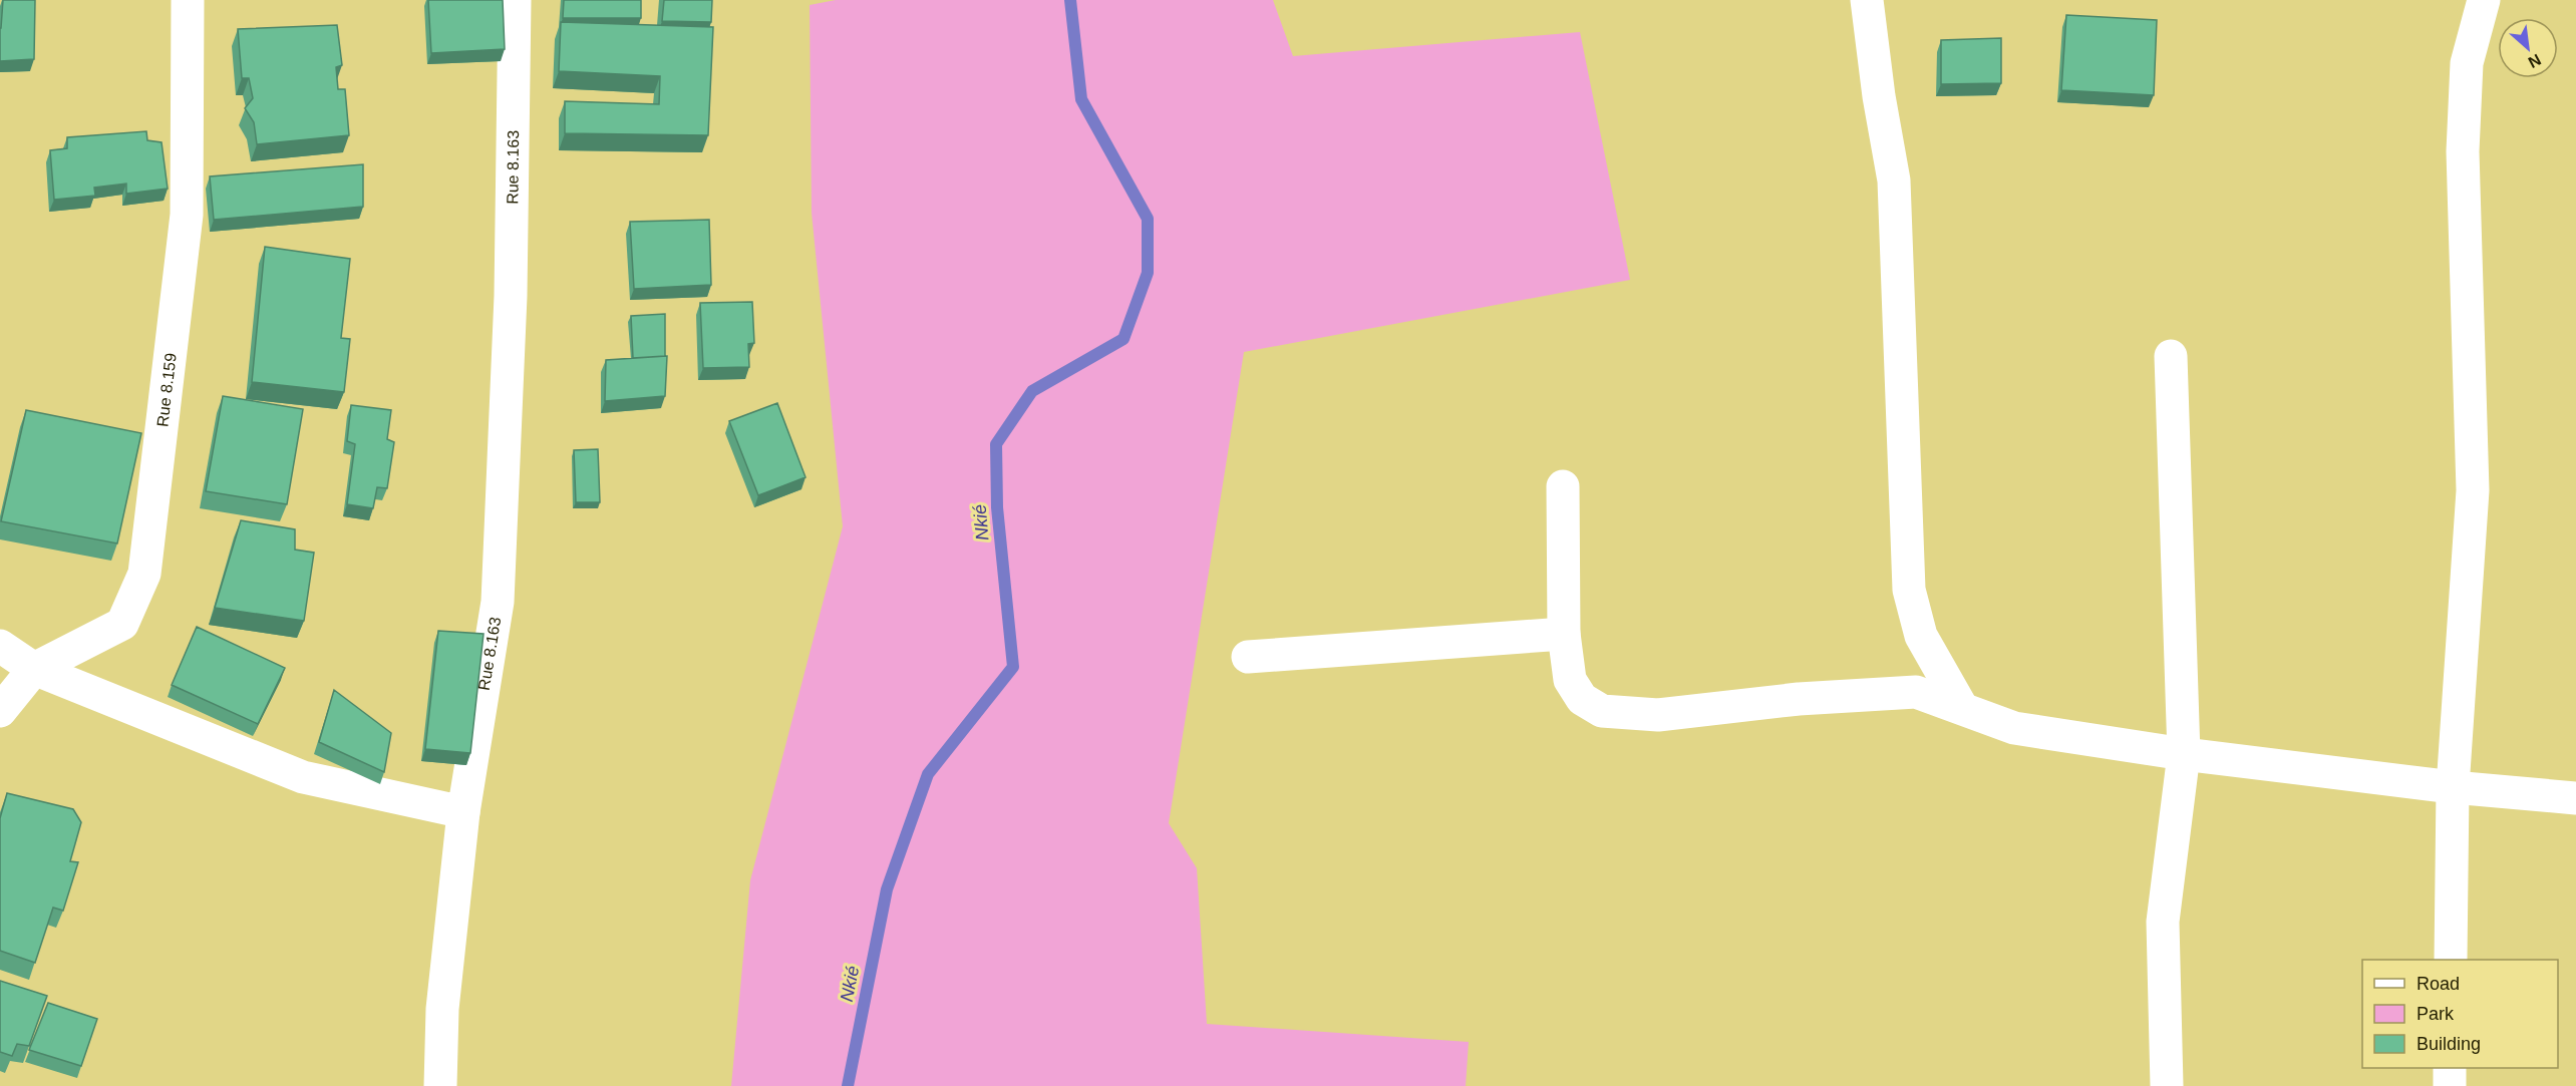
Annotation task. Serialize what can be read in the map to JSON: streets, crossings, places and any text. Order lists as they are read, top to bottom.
{
  "streets": {
    "street": ["Rue 8.163", "Rue 8.159"]
  },
  "water": ["Nkié"],
  "legend": ["Road", "Park", "Building"],
  "north": "bottom right"
}
